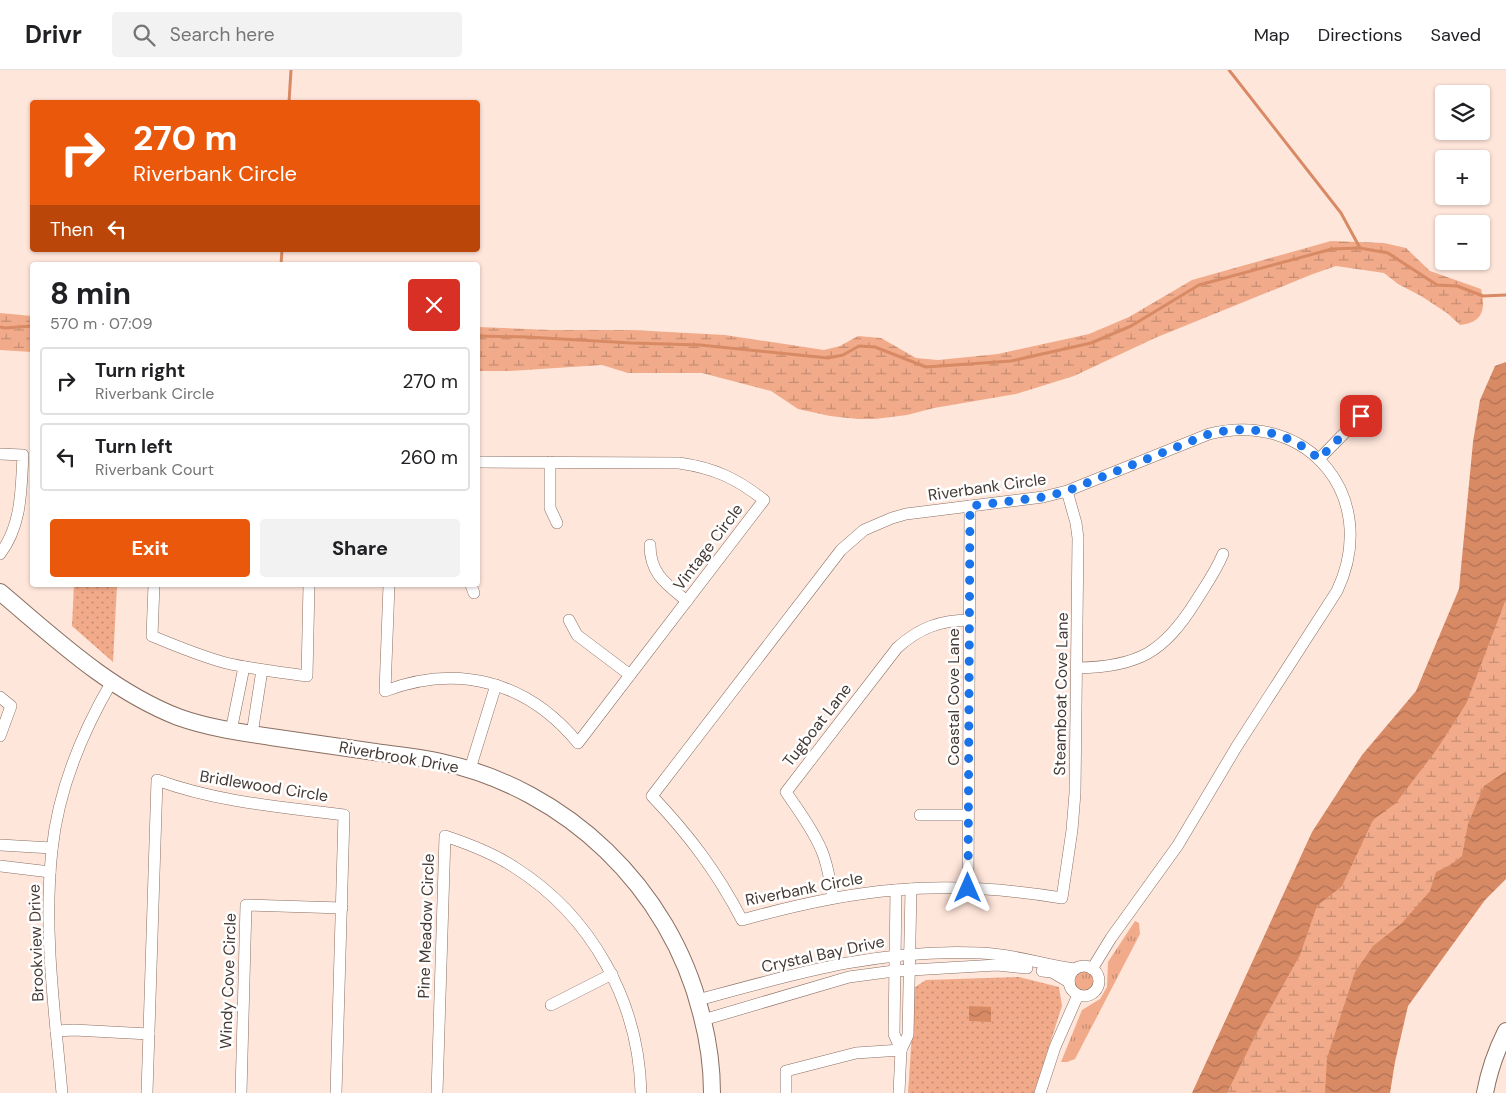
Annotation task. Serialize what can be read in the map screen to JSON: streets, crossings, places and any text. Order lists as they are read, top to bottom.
{
  "streets": {
    "street": [
      "Riverbank Circle",
      "Vintage Circle",
      "Steamboat Cove Lane",
      "Coastal Cove Lane",
      "Tugboat Lane",
      "Riverbrook Drive",
      "Bridlewood Circle",
      "Pine Meadow Circle",
      "Brookview Drive",
      "Crystal Bay Drive",
      "Windy Cove Circle"
    ]
  },
  "crossings": [
    ["Riverbank Circle", "Steamboat Cove Lane"],
    ["Riverbank Circle", "Coastal Cove Lane"],
    ["Riverbank Circle", "Tugboat Lane"],
    ["Riverbank Circle", "Crystal Bay Drive"],
    ["Coastal Cove Lane", "Tugboat Lane"],
    ["Riverbrook Drive", "Brookview Drive"],
    ["Riverbrook Drive", "Crystal Bay Drive"],
    ["Bridlewood Circle", "Windy Cove Circle"]
  ],
  "page": {
    "header": "Drivr",
    "search": "Search here",
    "nav": ["Map", "Directions", "Saved"],
    "map_buttons": ["+", "−"],
    "turn": ["270 m", "Riverbank Circle"],
    "then": "Then",
    "heading": ["8 min", "570 m · 07:09"],
    "list": [
      {
        "name": "Turn right",
        "note": "Riverbank Circle",
        "value": "270 m"
      },
      {
        "name": "Turn left",
        "note": "Riverbank Court",
        "value": "260 m"
      }
    ],
    "buttons": ["Exit", "Share"]
  }
}
